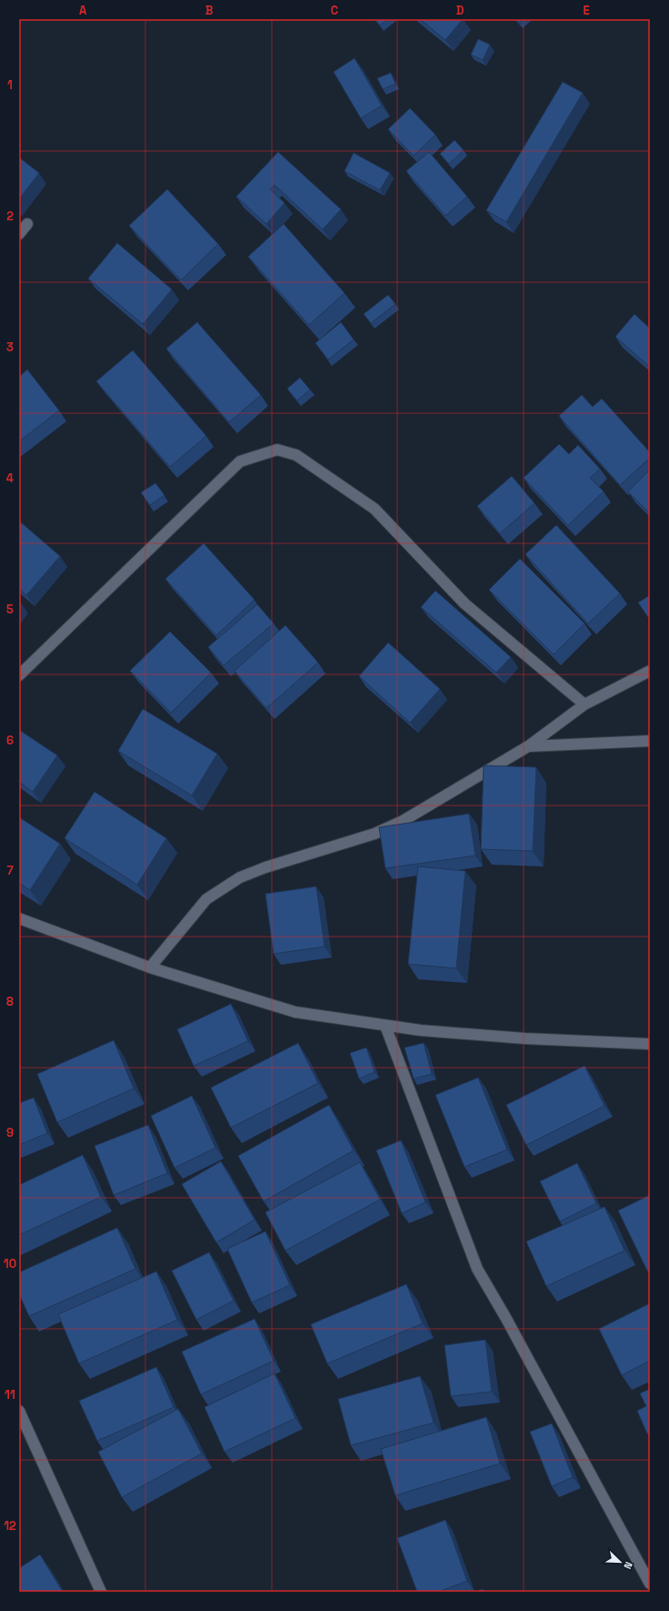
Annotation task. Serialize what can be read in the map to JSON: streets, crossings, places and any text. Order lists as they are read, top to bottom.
{
  "north": "bottom right",
  "grid": {
    "columns": [
      "A",
      "B",
      "C",
      "D",
      "E"
    ],
    "rows": [
      "1",
      "2",
      "3",
      "4",
      "5",
      "6",
      "7",
      "8",
      "9",
      "10",
      "11",
      "12"
    ]
  }
}
